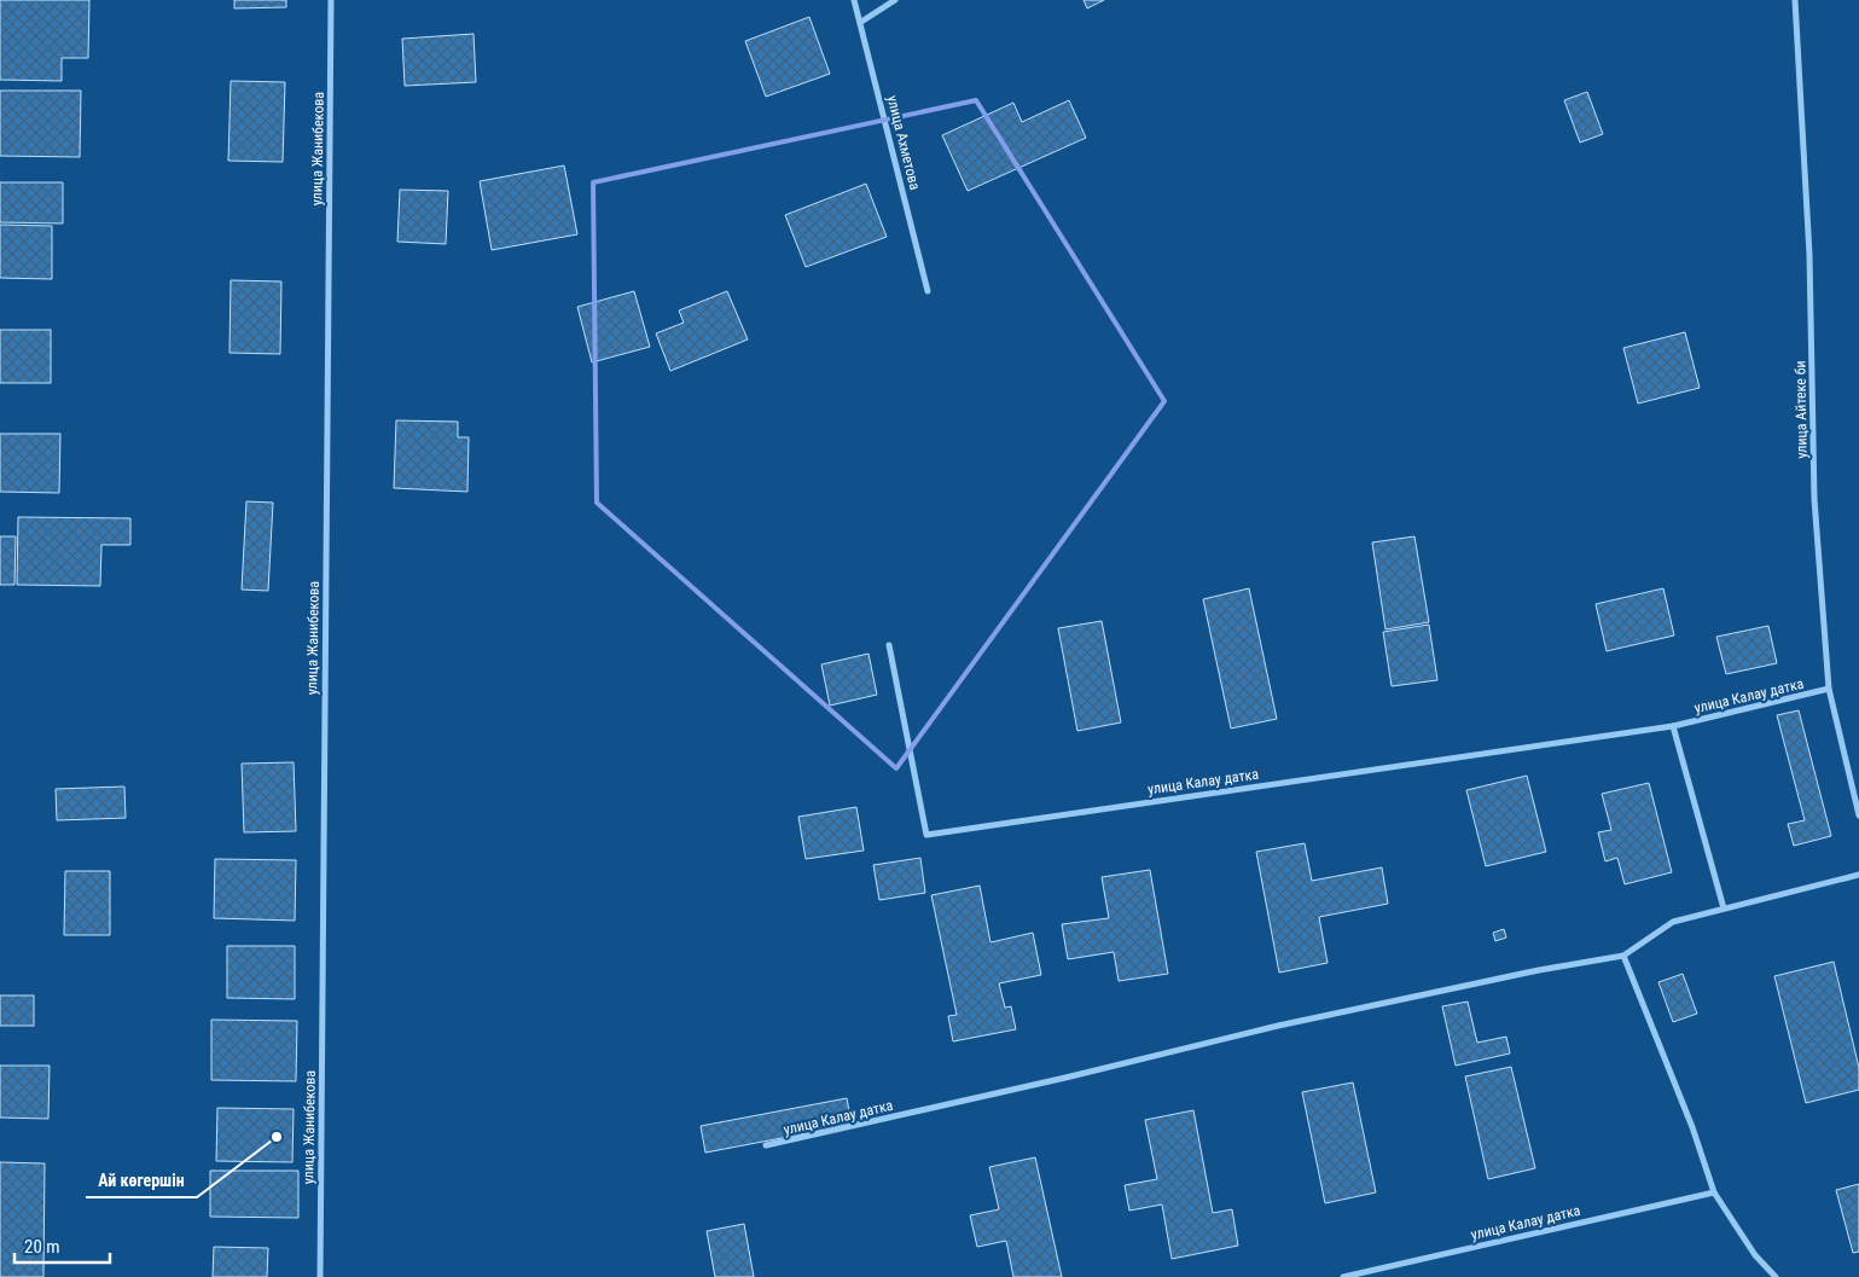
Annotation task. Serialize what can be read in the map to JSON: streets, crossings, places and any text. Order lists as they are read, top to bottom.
{
  "streets": {
    "street": [
      "улица Ахметова",
      "улица Жанибекова",
      "улица Айтеке би",
      "улица Калау датка"
    ]
  },
  "crossings": [
    ["улица Айтеке би", "улица Калау датка"]
  ],
  "places": ["Ай көгершін"],
  "scale_bar": "20 m"
}
